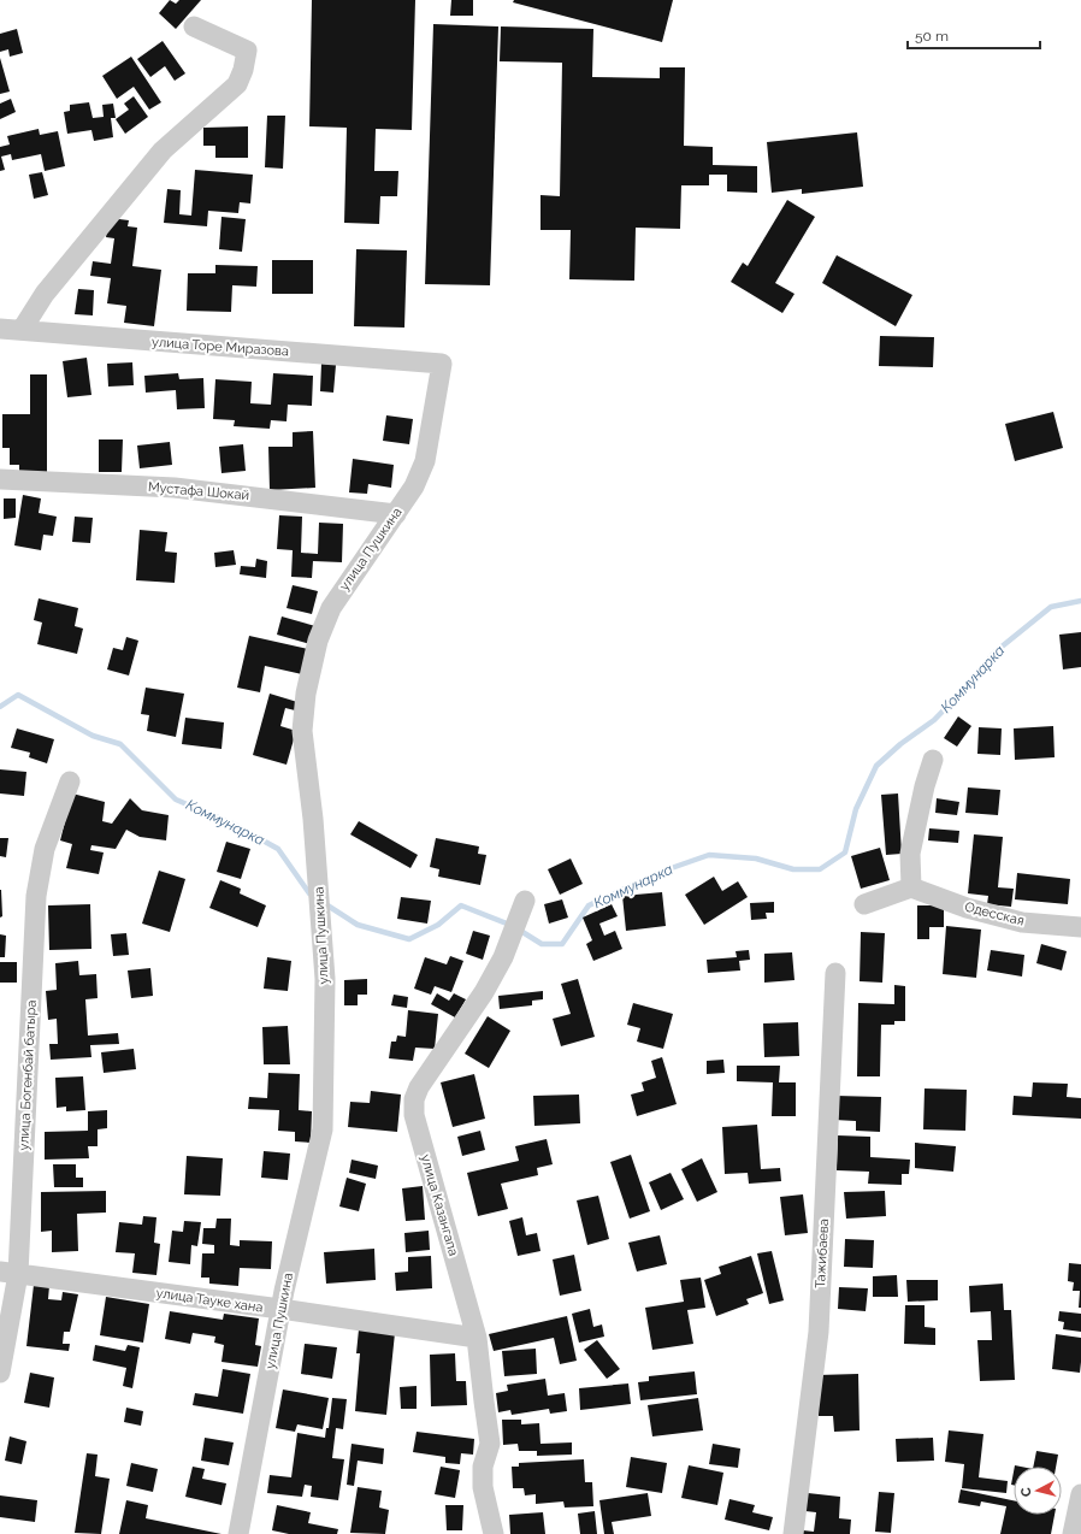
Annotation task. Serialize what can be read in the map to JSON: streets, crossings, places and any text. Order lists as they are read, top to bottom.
{
  "streets": {
    "street": [
      "улица Торе Миразова",
      "Мустафа Шокай",
      "улица Пушкина",
      "Одесская",
      "улица Богенбай батыра",
      "улица Казангапа",
      "Тажибаева",
      "улица Тауке хана"
    ]
  },
  "crossings": [
    ["улица Торе Миразова", "улица Пушкина"],
    ["Мустафа Шокай", "улица Пушкина"],
    ["улица Пушкина", "улица Тауке хана"],
    ["улица Богенбай батыра", "улица Тауке хана"],
    ["улица Казангапа", "улица Тауке хана"]
  ],
  "water": ["Коммунарка"],
  "scale_bar": "50 m",
  "north": "left"
}
